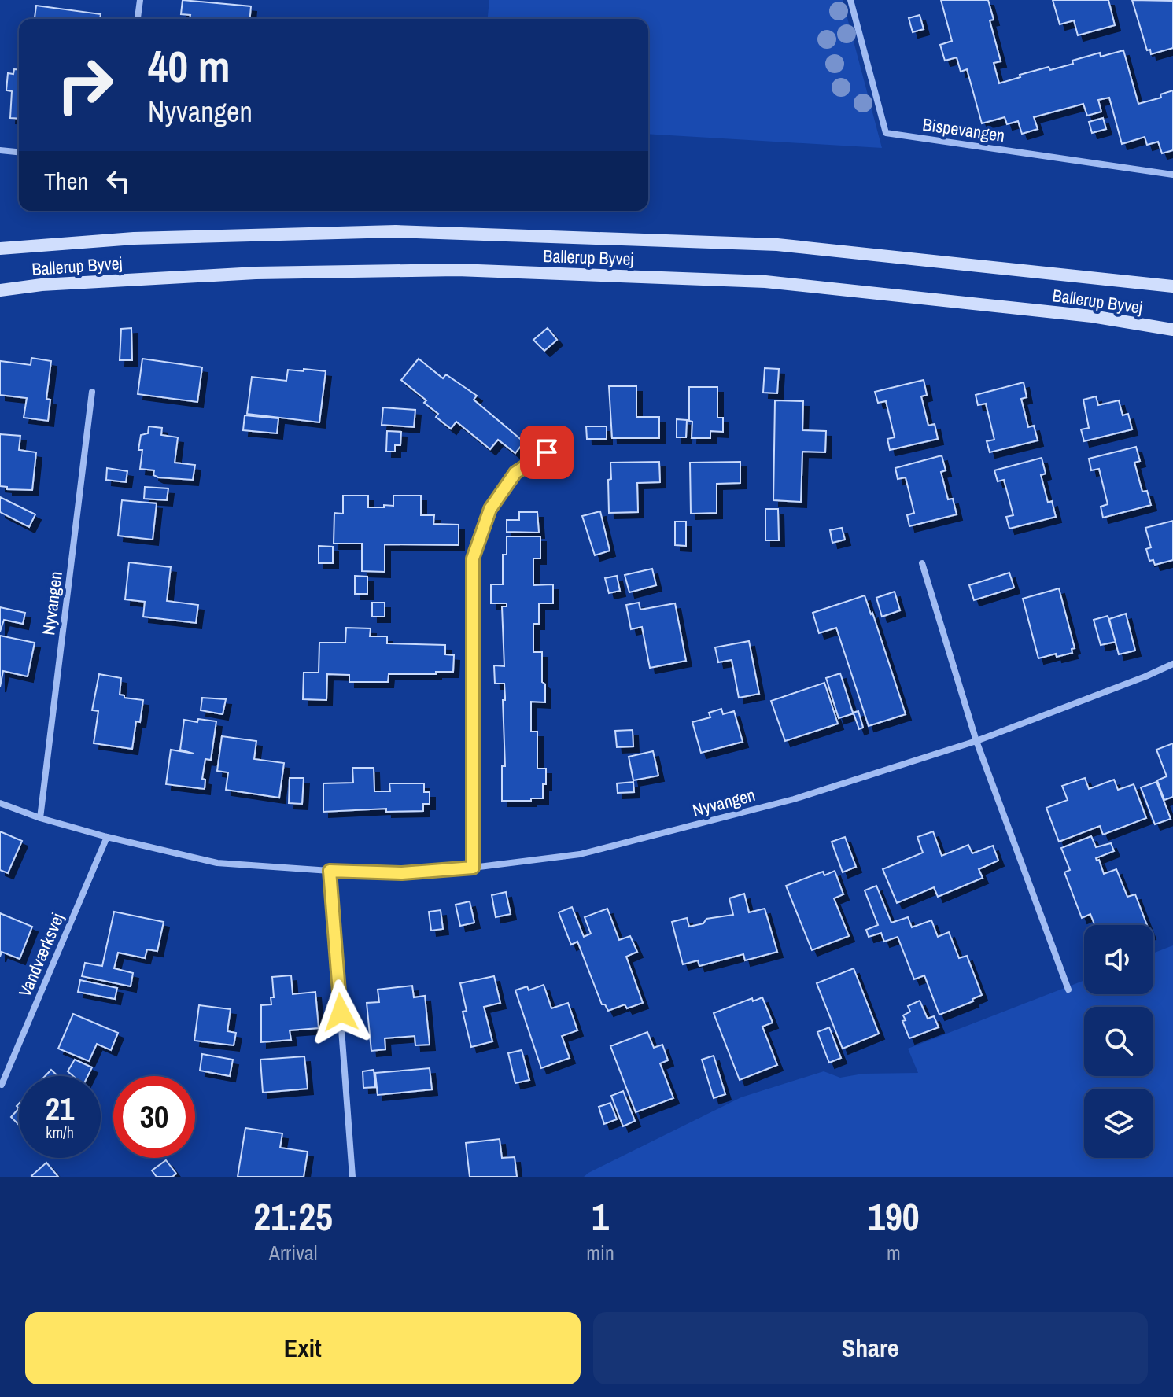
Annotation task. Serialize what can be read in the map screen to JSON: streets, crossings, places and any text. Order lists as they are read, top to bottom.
{
  "streets": {
    "main road": ["Ballerup Byvej"],
    "street": ["Bispevangen", "Nyvangen", "Vandværksvej"]
  },
  "crossings": [
    ["Nyvangen", "Vandværksvej"]
  ],
  "page": {
    "turn": ["40 m", "Nyvangen"],
    "then": "Then",
    "speed": "21 km/h",
    "limit": "30",
    "eta": [
      "21:25",
      "Arrival",
      "1",
      "min",
      "190",
      "m"
    ],
    "buttons": ["Exit", "Share"]
  }
}
